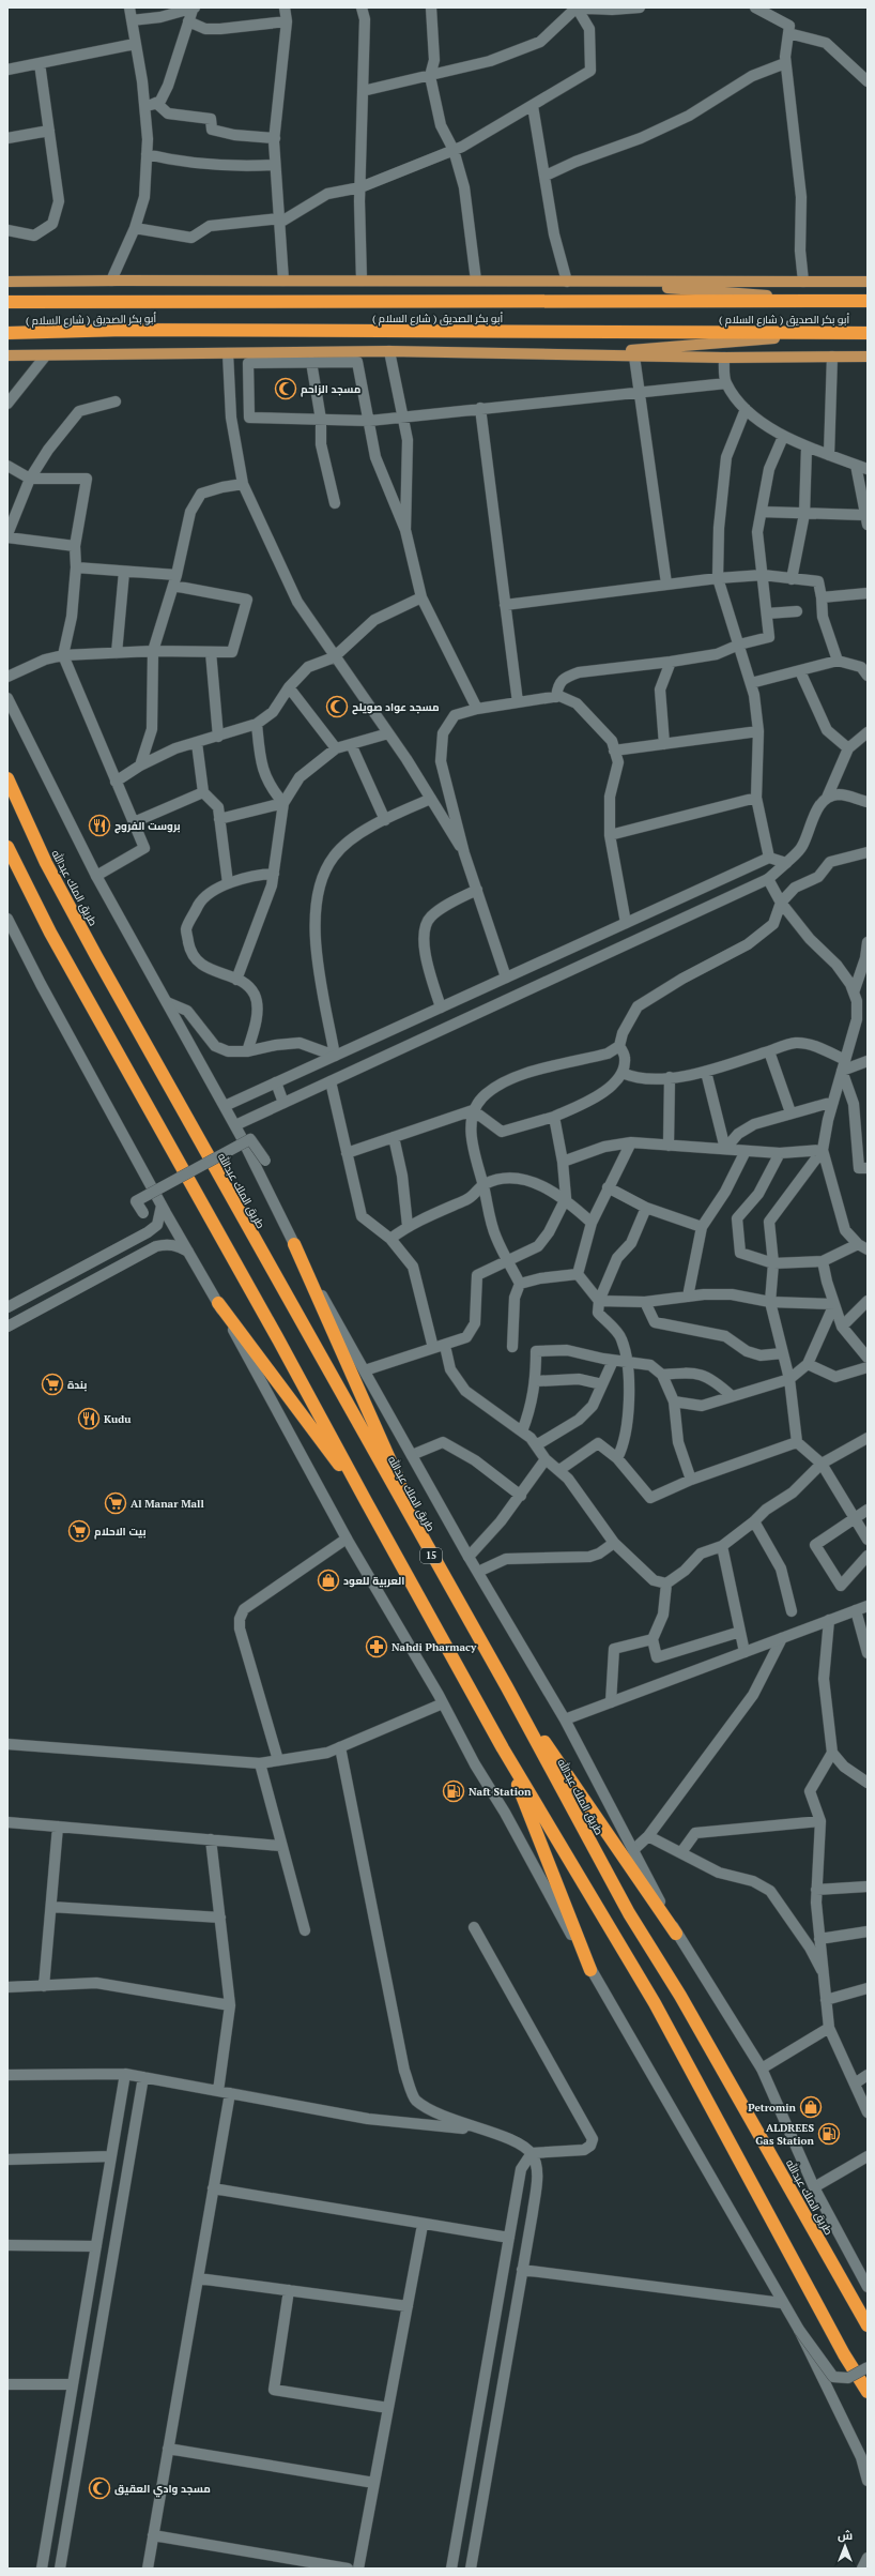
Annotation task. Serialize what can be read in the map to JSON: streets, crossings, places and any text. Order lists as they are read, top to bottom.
{
  "streets": {
    "highway": ["( شارع السلام ) أبو بكر الصديق", "طريق الملك عبدالله", "15"]
  },
  "places": {
    "mosque": ["مسجد الزاحم", "مسجد عواد صويلح", "مسجد وادي العقيق"],
    "restaurant": ["بروست الفروج", "Kudu"],
    "supermarket": ["بندة", "Al Manar Mall", "بيت الاحلام"],
    "shop": ["العربية للعود", "Petromin"],
    "pharmacy": ["Nahdi Pharmacy"],
    "fuel station": ["Naft Station", "ALDREES Gas Station"]
  },
  "north": "top"
}
